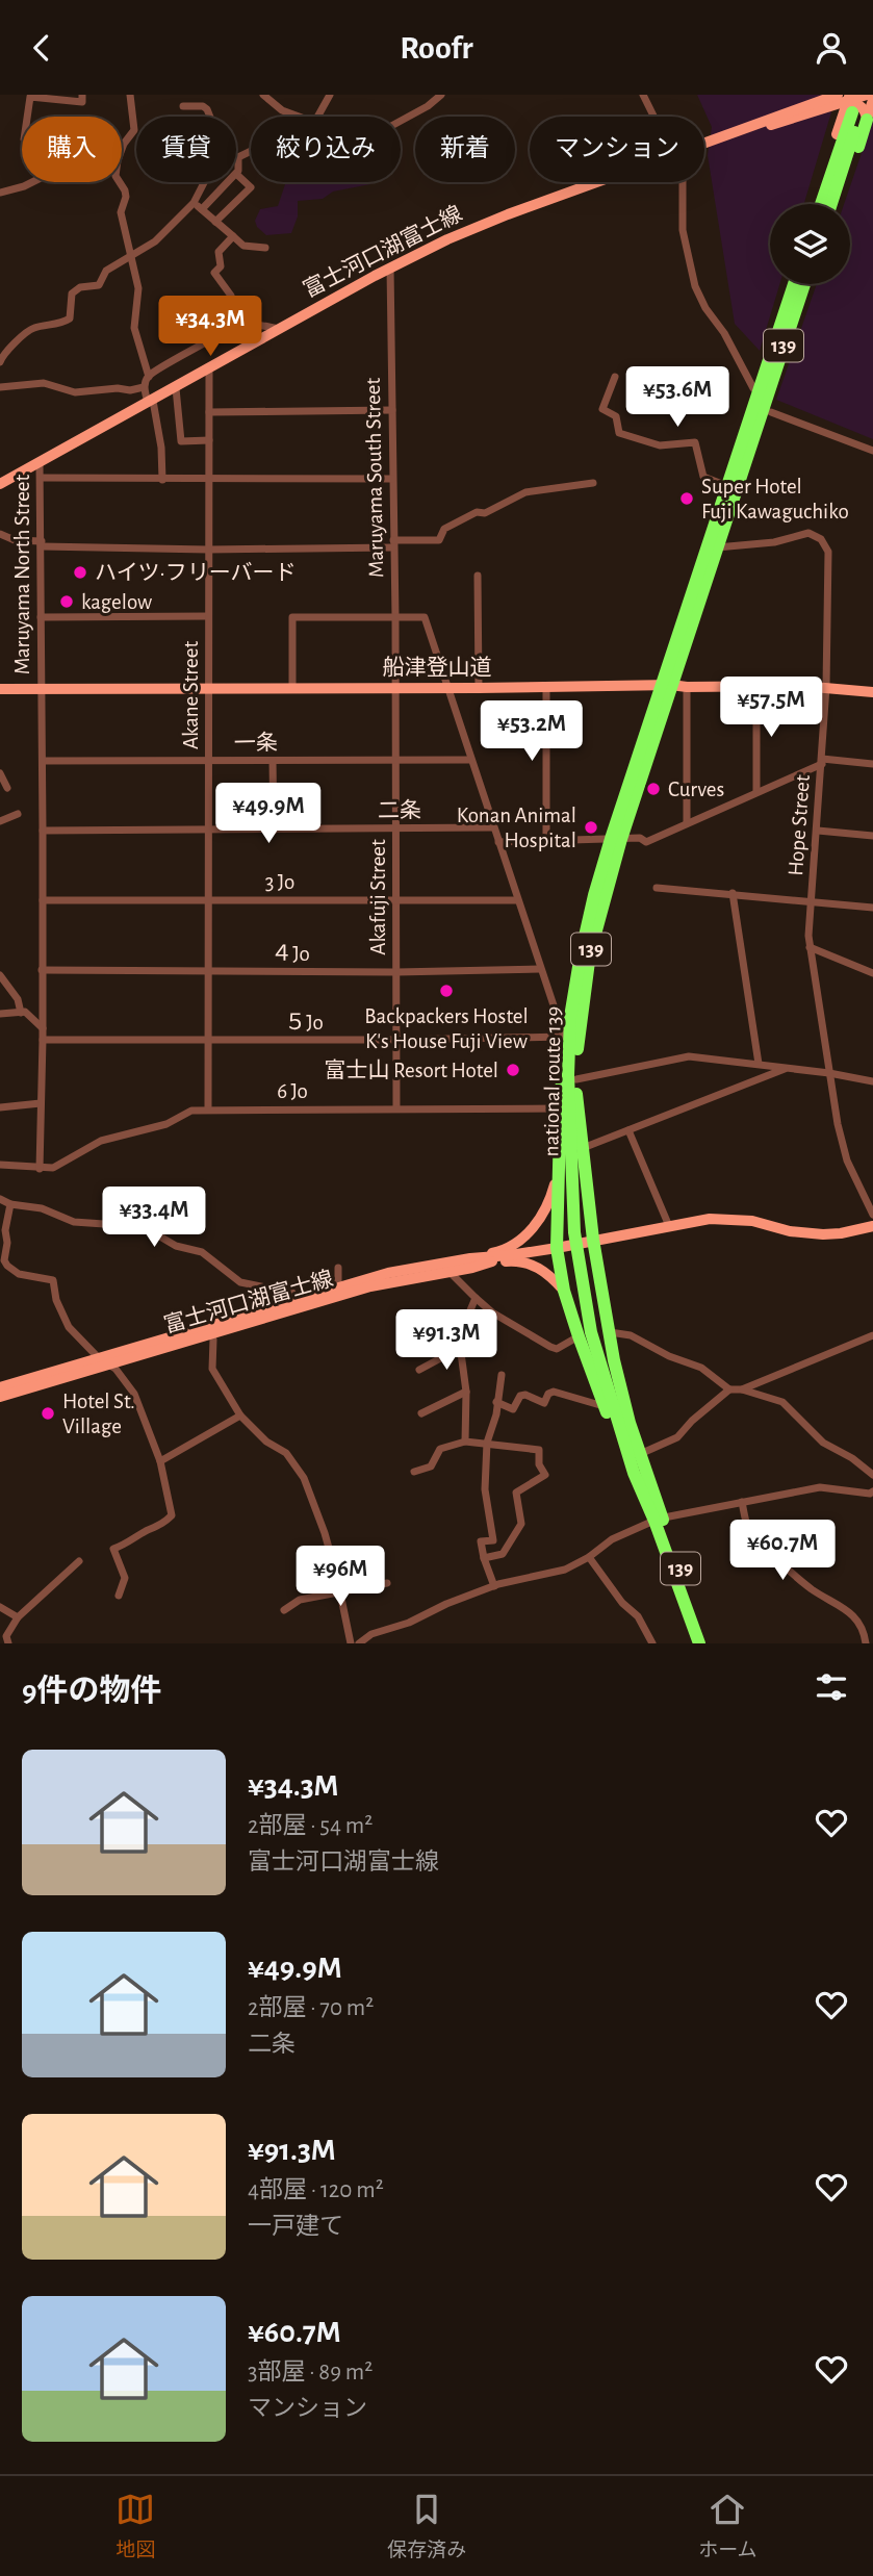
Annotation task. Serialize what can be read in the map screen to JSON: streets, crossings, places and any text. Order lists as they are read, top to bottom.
{
  "streets": {
    "highway": ["139", "national route 139"],
    "main road": ["富士河口湖富士線", "船津登山道"],
    "street": [
      "Maruyama South Street",
      "Maruyama North Street",
      "Akane Street",
      "一条",
      "二条",
      "Hope Street",
      "3 Jo",
      "Akafuji Street",
      "４Jo",
      "５Jo",
      "6 Jo"
    ]
  },
  "crossings": [
    ["富士河口湖富士線", "Maruyama South Street"],
    ["富士河口湖富士線", "Maruyama North Street"],
    ["富士河口湖富士線", "Akane Street"],
    ["富士河口湖富士線", "national route 139"],
    ["Maruyama South Street", "船津登山道"],
    ["Maruyama South Street", "Akafuji Street"],
    ["Maruyama North Street", "船津登山道"],
    ["Maruyama North Street", "一条"],
    ["Maruyama North Street", "二条"],
    ["Maruyama North Street", "3 Jo"],
    ["Maruyama North Street", "４Jo"],
    ["Maruyama North Street", "５Jo"],
    ["Maruyama North Street", "6 Jo"],
    ["船津登山道", "Akane Street"],
    ["船津登山道", "Hope Street"],
    ["船津登山道", "Akafuji Street"],
    ["船津登山道", "national route 139"],
    ["Akane Street", "一条"],
    ["Akane Street", "二条"],
    ["Akane Street", "3 Jo"],
    ["Akane Street", "４Jo"],
    ["Akane Street", "５Jo"],
    ["Akane Street", "6 Jo"],
    ["一条", "Akafuji Street"],
    ["二条", "Akafuji Street"],
    ["Hope Street", "national route 139"],
    ["3 Jo", "Akafuji Street"],
    ["Akafuji Street", "４Jo"],
    ["Akafuji Street", "５Jo"],
    ["Akafuji Street", "6 Jo"]
  ],
  "places": [
    "Super Hotel Fuji Kawaguchiko",
    "ハイツ•フリーバード",
    "kagelow",
    "Curves",
    "Konan Animal Hospital",
    "Backpackers Hostel K's House Fuji View",
    "富士山 Resort Hotel",
    "Hotel St. Village"
  ],
  "page": {
    "header": "Roofr",
    "chip": [
      "購入",
      "賃貸",
      "絞り込み",
      "新着",
      "マンション"
    ],
    "price": [
      "¥34.3M",
      "¥53.6M",
      "¥57.5M",
      "¥53.2M",
      "¥49.9M",
      "¥33.4M",
      "¥91.3M",
      "¥60.7M",
      "¥96M"
    ],
    "heading": "9件の物件",
    "list": [
      {
        "name": "¥34.3M",
        "note": "2部屋 · 54 m² · 富士河口湖富士線"
      },
      {
        "name": "¥49.9M",
        "note": "2部屋 · 70 m² · 二条"
      },
      {
        "name": "¥91.3M",
        "note": "4部屋 · 120 m² · 一戸建て"
      },
      {
        "name": "¥60.7M",
        "note": "3部屋 · 89 m² · マンション"
      }
    ],
    "tabs": ["地図", "保存済み", "ホーム"]
  }
}
